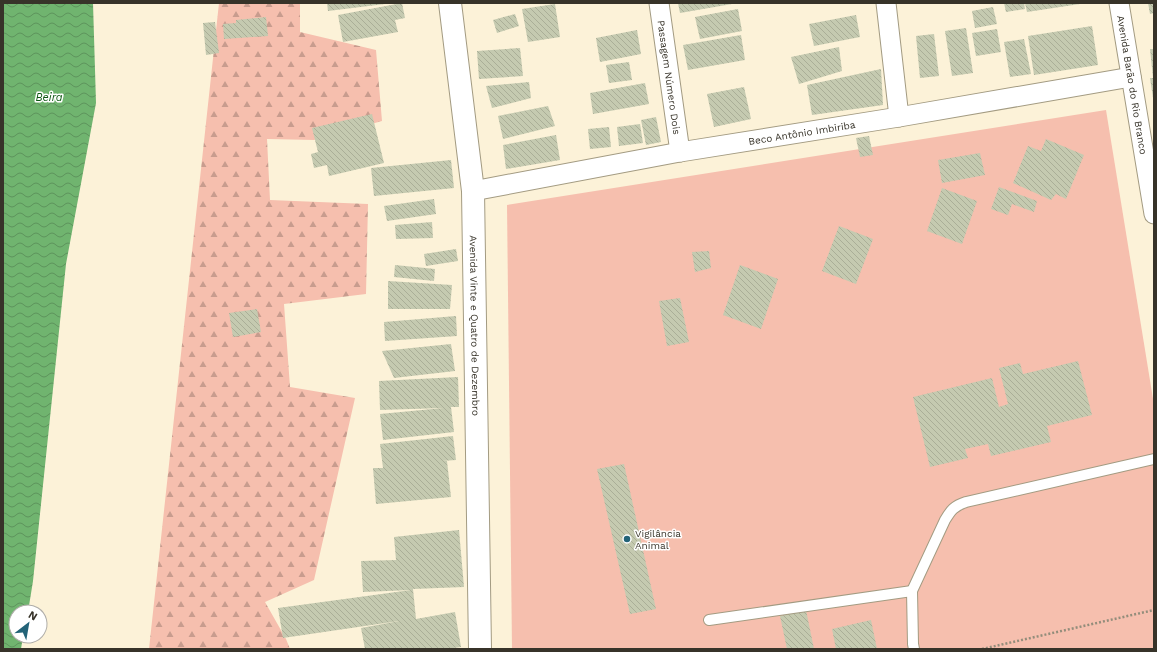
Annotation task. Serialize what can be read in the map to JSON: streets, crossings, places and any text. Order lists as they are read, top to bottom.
{
  "streets": {
    "street": [
      "Passagem Número Dois",
      "Avenida Barão do Rio Branco",
      "Beco Antônio Imbiriba",
      "Avenida Vinte e Quatro de Dezembro"
    ]
  },
  "crossings": [
    ["Passagem Número Dois", "Beco Antônio Imbiriba"],
    ["Avenida Barão do Rio Branco", "Beco Antônio Imbiriba"],
    ["Beco Antônio Imbiriba", "Avenida Vinte e Quatro de Dezembro"]
  ],
  "water": ["Beira"],
  "places": ["Vigilância Animal"],
  "north": "top right"
}
